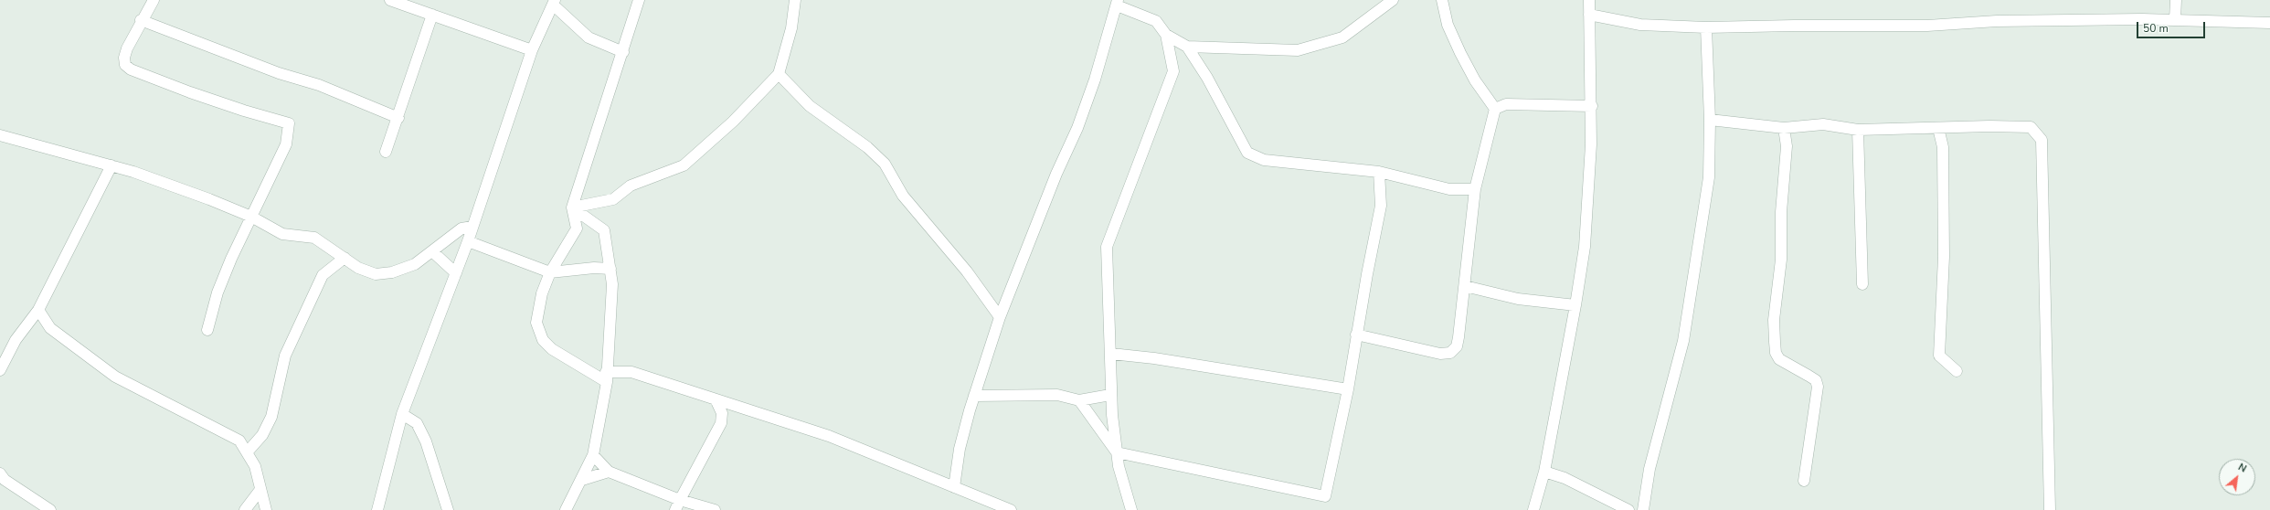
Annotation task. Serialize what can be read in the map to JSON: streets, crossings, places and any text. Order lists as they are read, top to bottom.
{
  "scale_bar": "50 m",
  "north": "top right"
}
